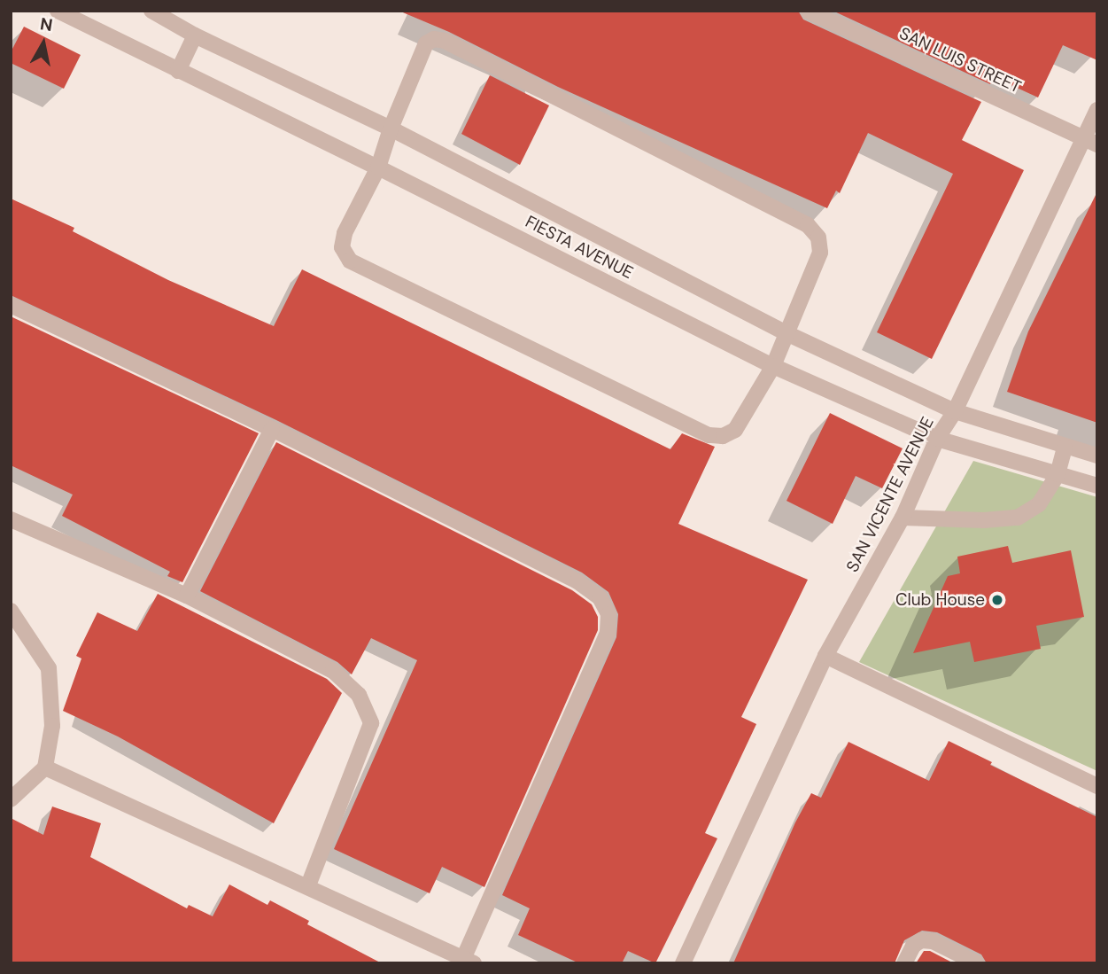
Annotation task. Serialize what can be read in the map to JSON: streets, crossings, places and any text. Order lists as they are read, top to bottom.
{
  "streets": {
    "street": ["SAN LUIS STREET", "FIESTA AVENUE", "SAN VICENTE AVENUE"]
  },
  "crossings": [
    ["SAN LUIS STREET", "SAN VICENTE AVENUE"],
    ["FIESTA AVENUE", "SAN VICENTE AVENUE"]
  ],
  "places": ["Club House"],
  "north": "top"
}
